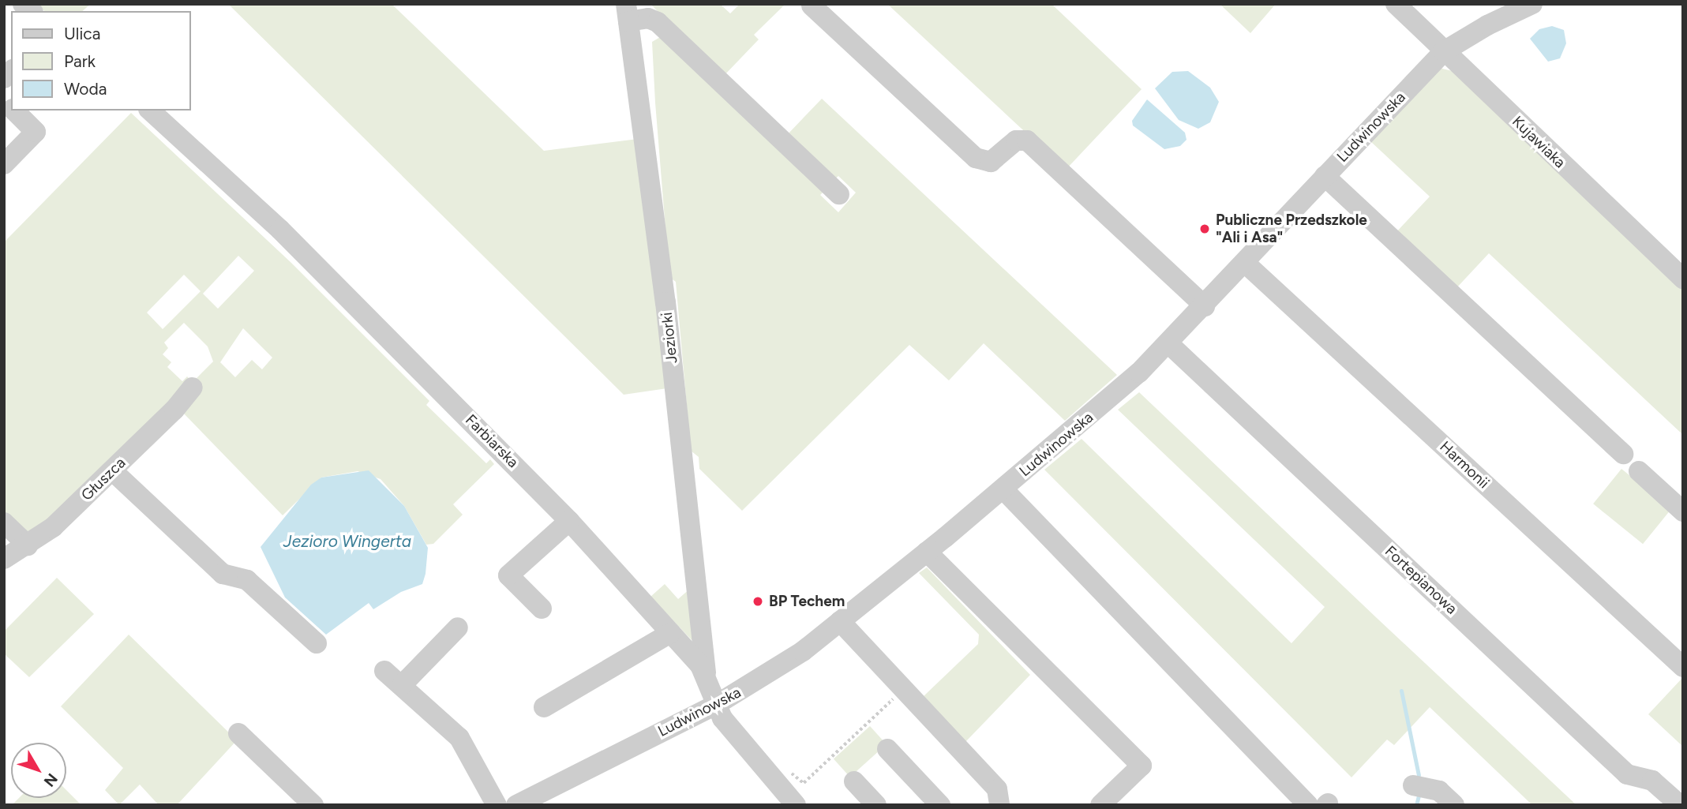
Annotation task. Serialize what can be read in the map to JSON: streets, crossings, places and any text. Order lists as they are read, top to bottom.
{
  "streets": {
    "street": [
      "Ludwinowska",
      "Kujawiaka",
      "Jeziorki",
      "Farbiarska",
      "Harmonii",
      "Głuszca",
      "Fortepianowa"
    ]
  },
  "crossings": [
    ["Ludwinowska", "Kujawiaka"],
    ["Ludwinowska", "Farbiarska"],
    ["Ludwinowska", "Harmonii"],
    ["Ludwinowska", "Fortepianowa"],
    ["Jeziorki", "Farbiarska"]
  ],
  "water": ["Jezioro Wingerta"],
  "places": ["Publiczne Przedszkole \"Ali i Asa\"", "BP Techem"],
  "legend": ["Ulica", "Park", "Woda"],
  "north": "bottom right"
}
